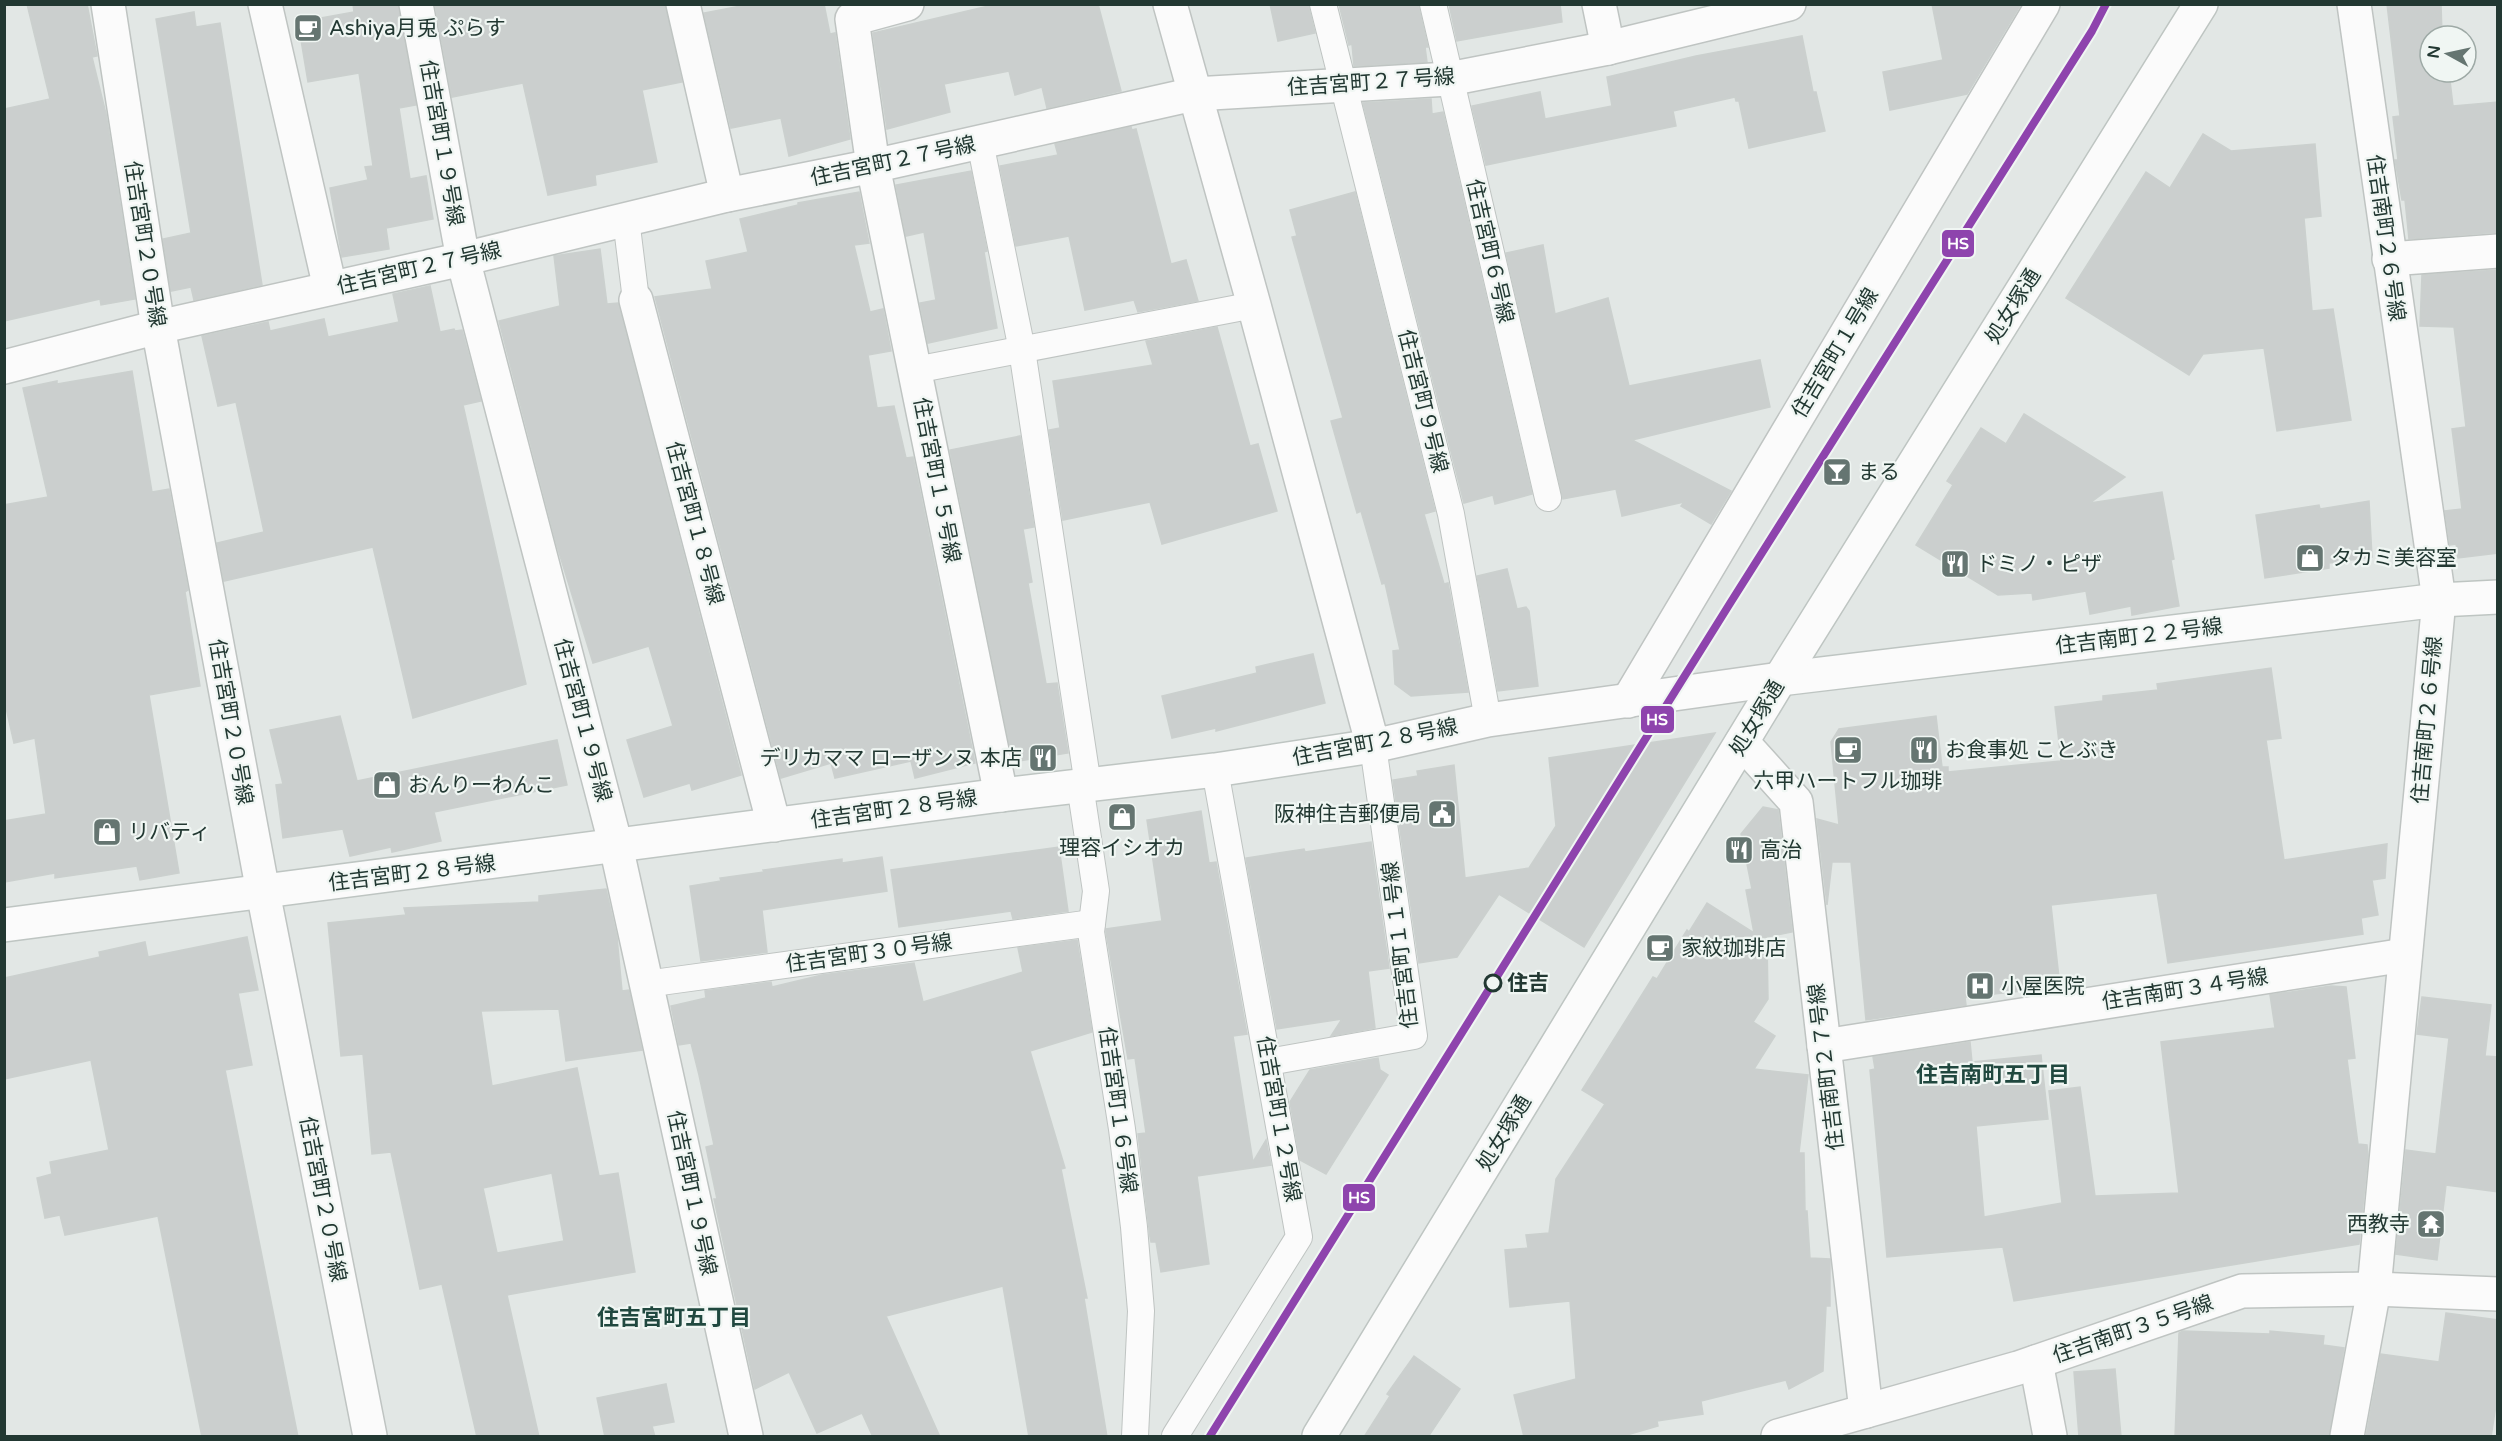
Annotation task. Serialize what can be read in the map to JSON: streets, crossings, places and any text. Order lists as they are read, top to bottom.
{
  "streets": {
    "street": [
      "住吉宮町２７号線",
      "住吉宮町１９号線",
      "住吉南町２６号線",
      "住吉宮町２０号線",
      "処女塚通",
      "住吉宮町１号線",
      "住吉宮町１５号線",
      "住吉宮町１８号線",
      "住吉南町２２号線",
      "住吉宮町２８号線",
      "住吉南町３４号線",
      "住吉南町２７号線",
      "住吉南町３５号線"
    ],
    "lane": [
      "住吉宮町６号線",
      "住吉宮町９号線",
      "住吉宮町１１号線",
      "住吉宮町３０号線",
      "住吉宮町１６号線",
      "住吉宮町１２号線"
    ]
  },
  "crossings": [
    ["住吉宮町２７号線", "住吉宮町１９号線"],
    ["住吉宮町２７号線", "住吉宮町２０号線"],
    ["住吉宮町２７号線", "住吉宮町６号線"],
    ["住吉宮町２７号線", "住吉宮町９号線"],
    ["住吉宮町２７号線", "住吉宮町１５号線"],
    ["住吉宮町２７号線", "住吉宮町１８号線"],
    ["住吉宮町２７号線", "住吉宮町１６号線"],
    ["住吉宮町１９号線", "住吉宮町２８号線"],
    ["住吉宮町１９号線", "住吉宮町３０号線"],
    ["住吉南町２６号線", "住吉南町２２号線"],
    ["住吉南町２６号線", "住吉南町３４号線"],
    ["住吉南町２６号線", "住吉南町３５号線"],
    ["住吉宮町２０号線", "住吉宮町２８号線"],
    ["処女塚通", "住吉南町２２号線"],
    ["処女塚通", "住吉宮町２８号線"],
    ["処女塚通", "住吉南町２７号線"],
    ["住吉宮町１号線", "住吉宮町２８号線"],
    ["住吉宮町９号線", "住吉宮町２８号線"],
    ["住吉宮町１５号線", "住吉宮町２８号線"],
    ["住吉宮町１８号線", "住吉宮町２８号線"],
    ["住吉南町２２号線", "住吉宮町２８号線"],
    ["住吉宮町２８号線", "住吉宮町１１号線"],
    ["住吉宮町２８号線", "住吉宮町１６号線"],
    ["住吉宮町２８号線", "住吉宮町１２号線"],
    ["住吉宮町１１号線", "住吉宮町１２号線"],
    ["住吉宮町３０号線", "住吉宮町１６号線"],
    ["住吉南町３４号線", "住吉南町２７号線"],
    ["住吉南町２７号線", "住吉南町３５号線"]
  ],
  "districts": ["住吉南町五丁目", "住吉宮町五丁目"],
  "places": {
    "cafe": ["Ashiya月兎 ぷらす", "六甲ハートフル珈琲", "家紋珈琲店"],
    "bar": ["まる"],
    "shop": [
      "タカミ美容室",
      "おんりーわんこ",
      "理容イシオカ",
      "リバティ"
    ],
    "restaurant": [
      "ドミノ・ピザ",
      "お食事処 ことぶき",
      "デリカママ ローザンヌ 本店",
      "高治"
    ],
    "public building": ["阪神住吉郵便局"],
    "other": ["住吉"],
    "hospital": ["小屋医院"],
    "temple": ["西教寺"]
  },
  "lines": ["transit line HS"],
  "north": "left"
}
